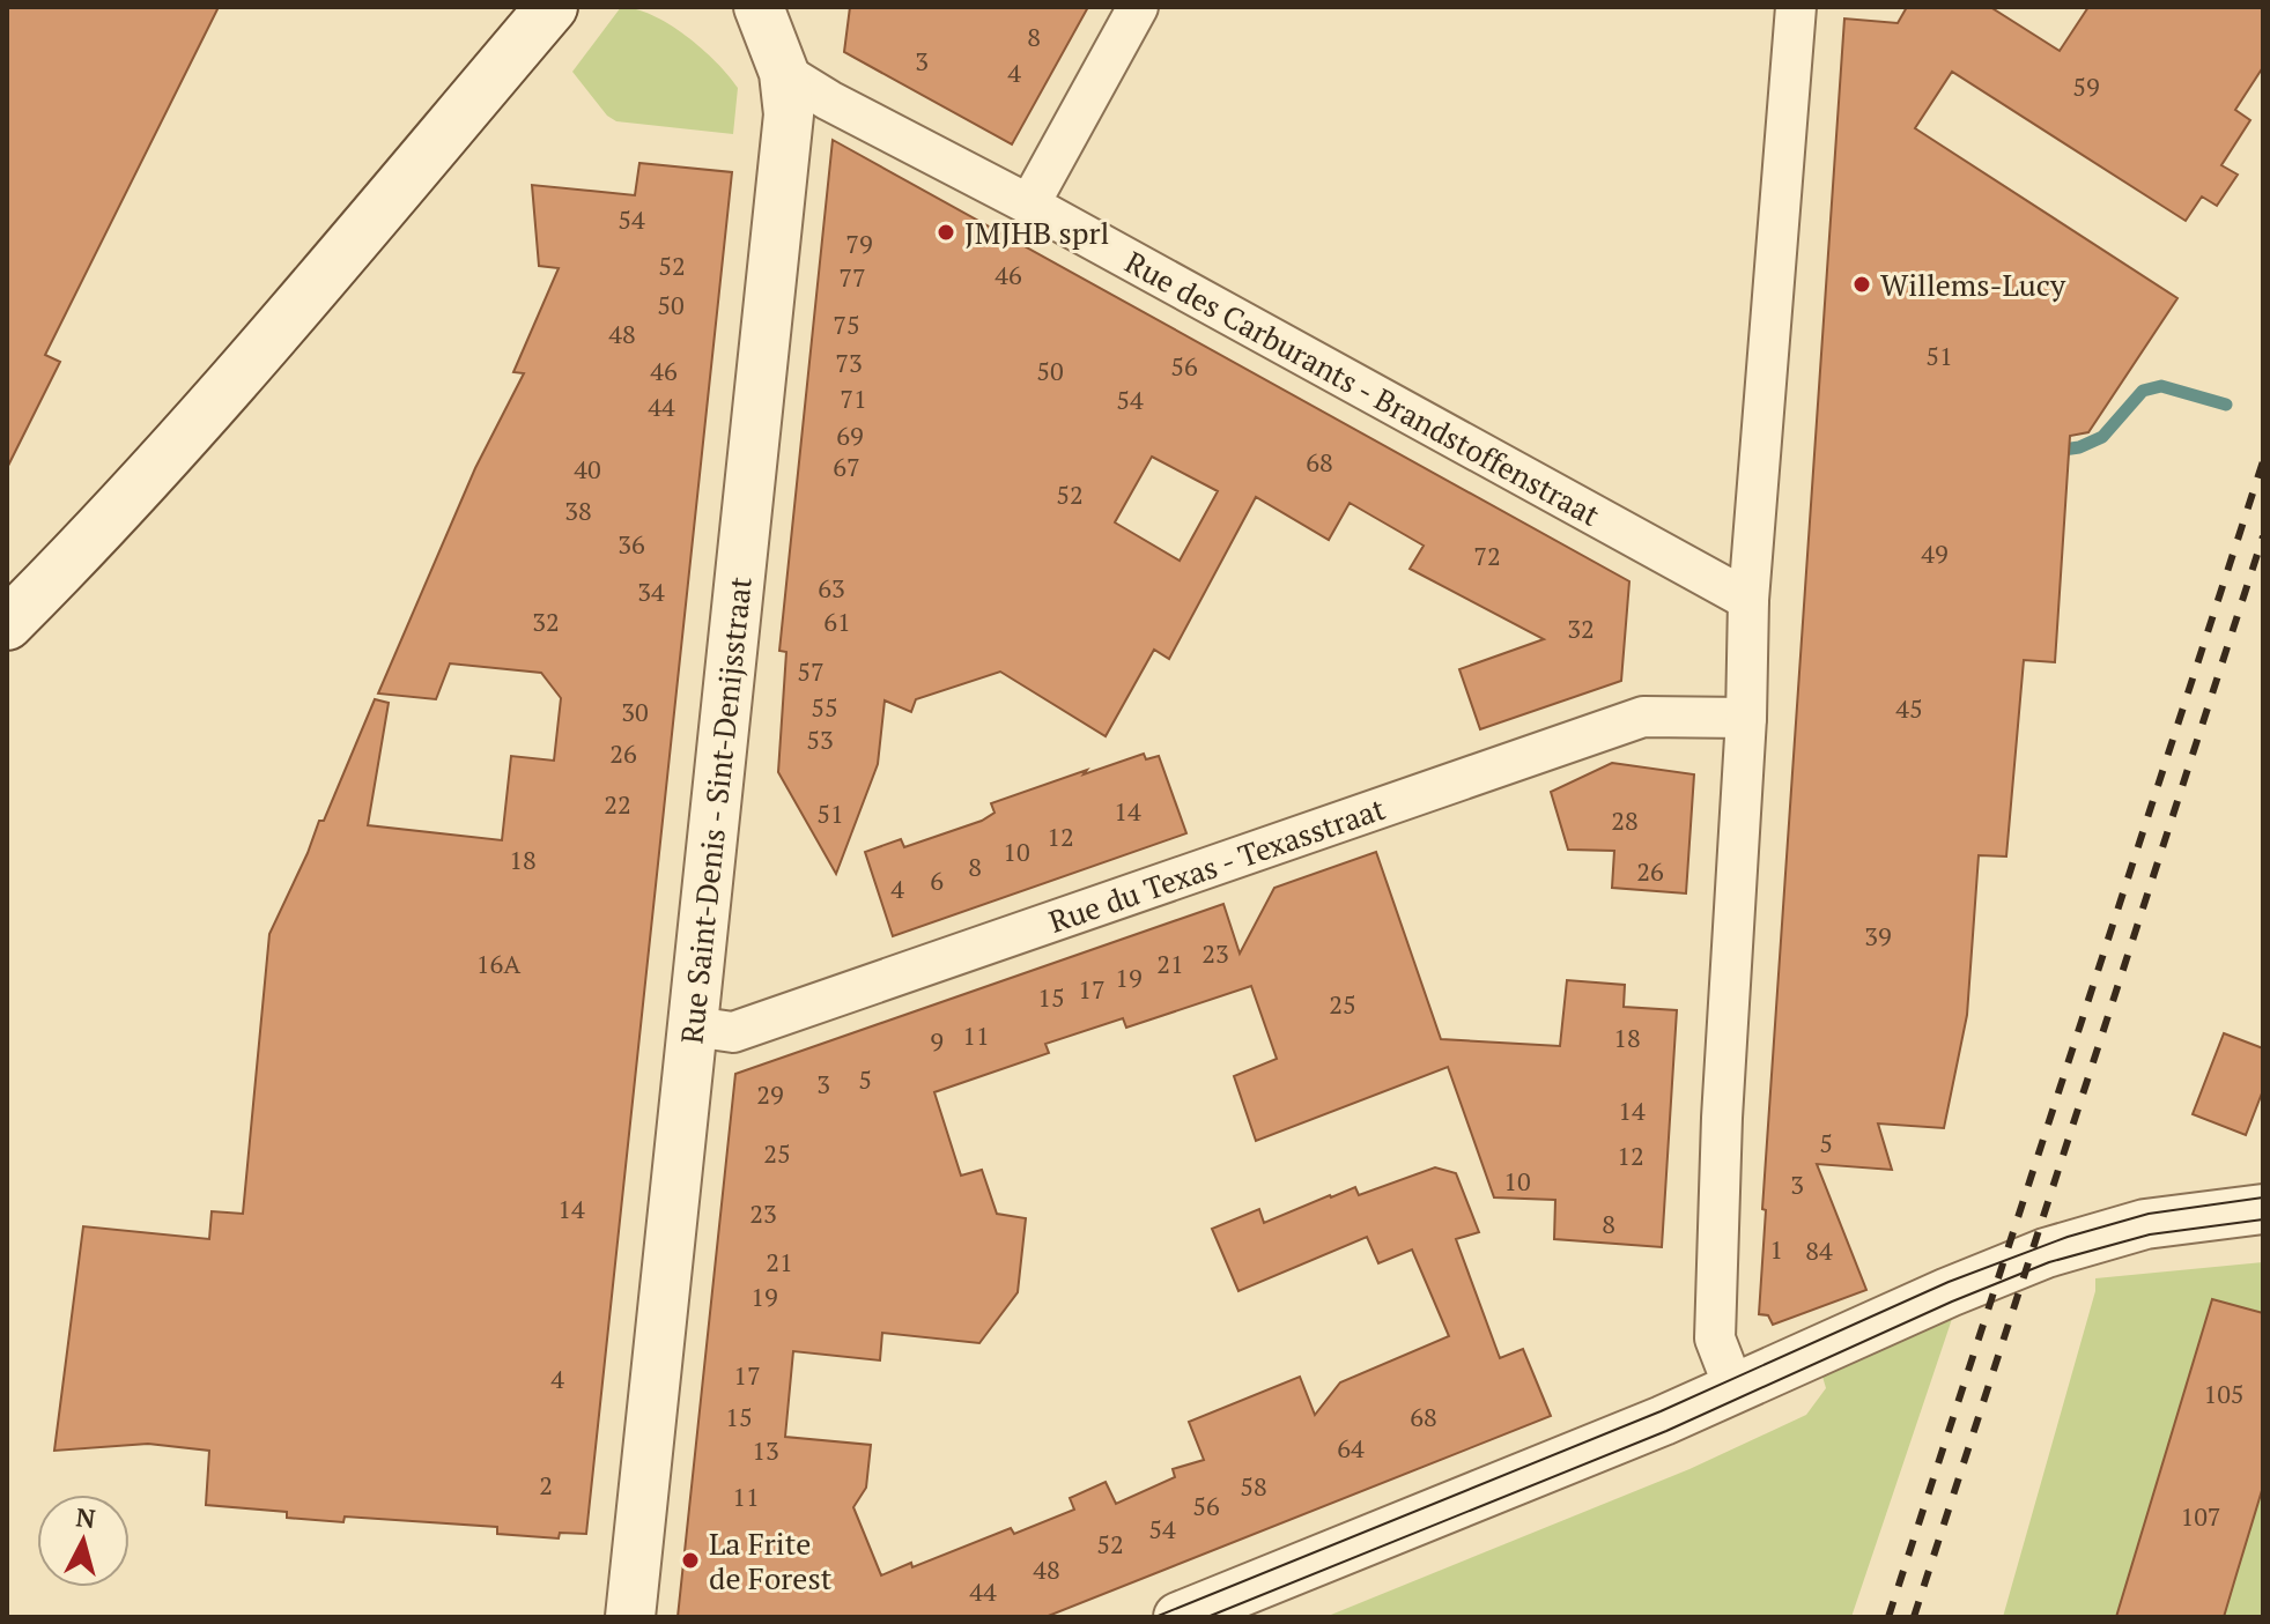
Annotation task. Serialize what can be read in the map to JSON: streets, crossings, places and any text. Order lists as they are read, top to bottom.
{
  "streets": {
    "street": ["Rue des Carburants - Brandstoffenstraat", "Rue Saint-Denis - Sint-Denijsstraat", "Rue du Texas - Texasstraat"]
  },
  "crossings": [
    ["Rue des Carburants - Brandstoffenstraat", "Rue Saint-Denis - Sint-Denijsstraat"],
    ["Rue Saint-Denis - Sint-Denijsstraat", "Rue du Texas - Texasstraat"]
  ],
  "places": ["JMJHB sprl", "Willems-Lucy", "La Frite de Forest"],
  "house_numbers": [
    "8",
    "3",
    "4",
    "59",
    "54",
    "79",
    "52",
    "46",
    "77",
    "50",
    "75",
    "48",
    "51",
    "73",
    "56",
    "46",
    "50",
    "71",
    "54",
    "44",
    "69",
    "68",
    "67",
    "40",
    "52",
    "38",
    "36",
    "49",
    "72",
    "63",
    "34",
    "32",
    "61",
    "32",
    "57",
    "55",
    "45",
    "30",
    "53",
    "26",
    "22",
    "14",
    "51",
    "28",
    "12",
    "10",
    "18",
    "8",
    "26",
    "6",
    "4",
    "39",
    "23",
    "16A",
    "21",
    "19",
    "17",
    "15",
    "25",
    "11",
    "18",
    "9",
    "5",
    "3",
    "29",
    "14",
    "5",
    "25",
    "12",
    "10",
    "3",
    "14",
    "23",
    "8",
    "1",
    "84",
    "21",
    "19",
    "17",
    "4",
    "105",
    "15",
    "68",
    "64",
    "13",
    "2",
    "58",
    "11",
    "56",
    "107",
    "54",
    "52",
    "48",
    "44"
  ],
  "north": "top"
}
